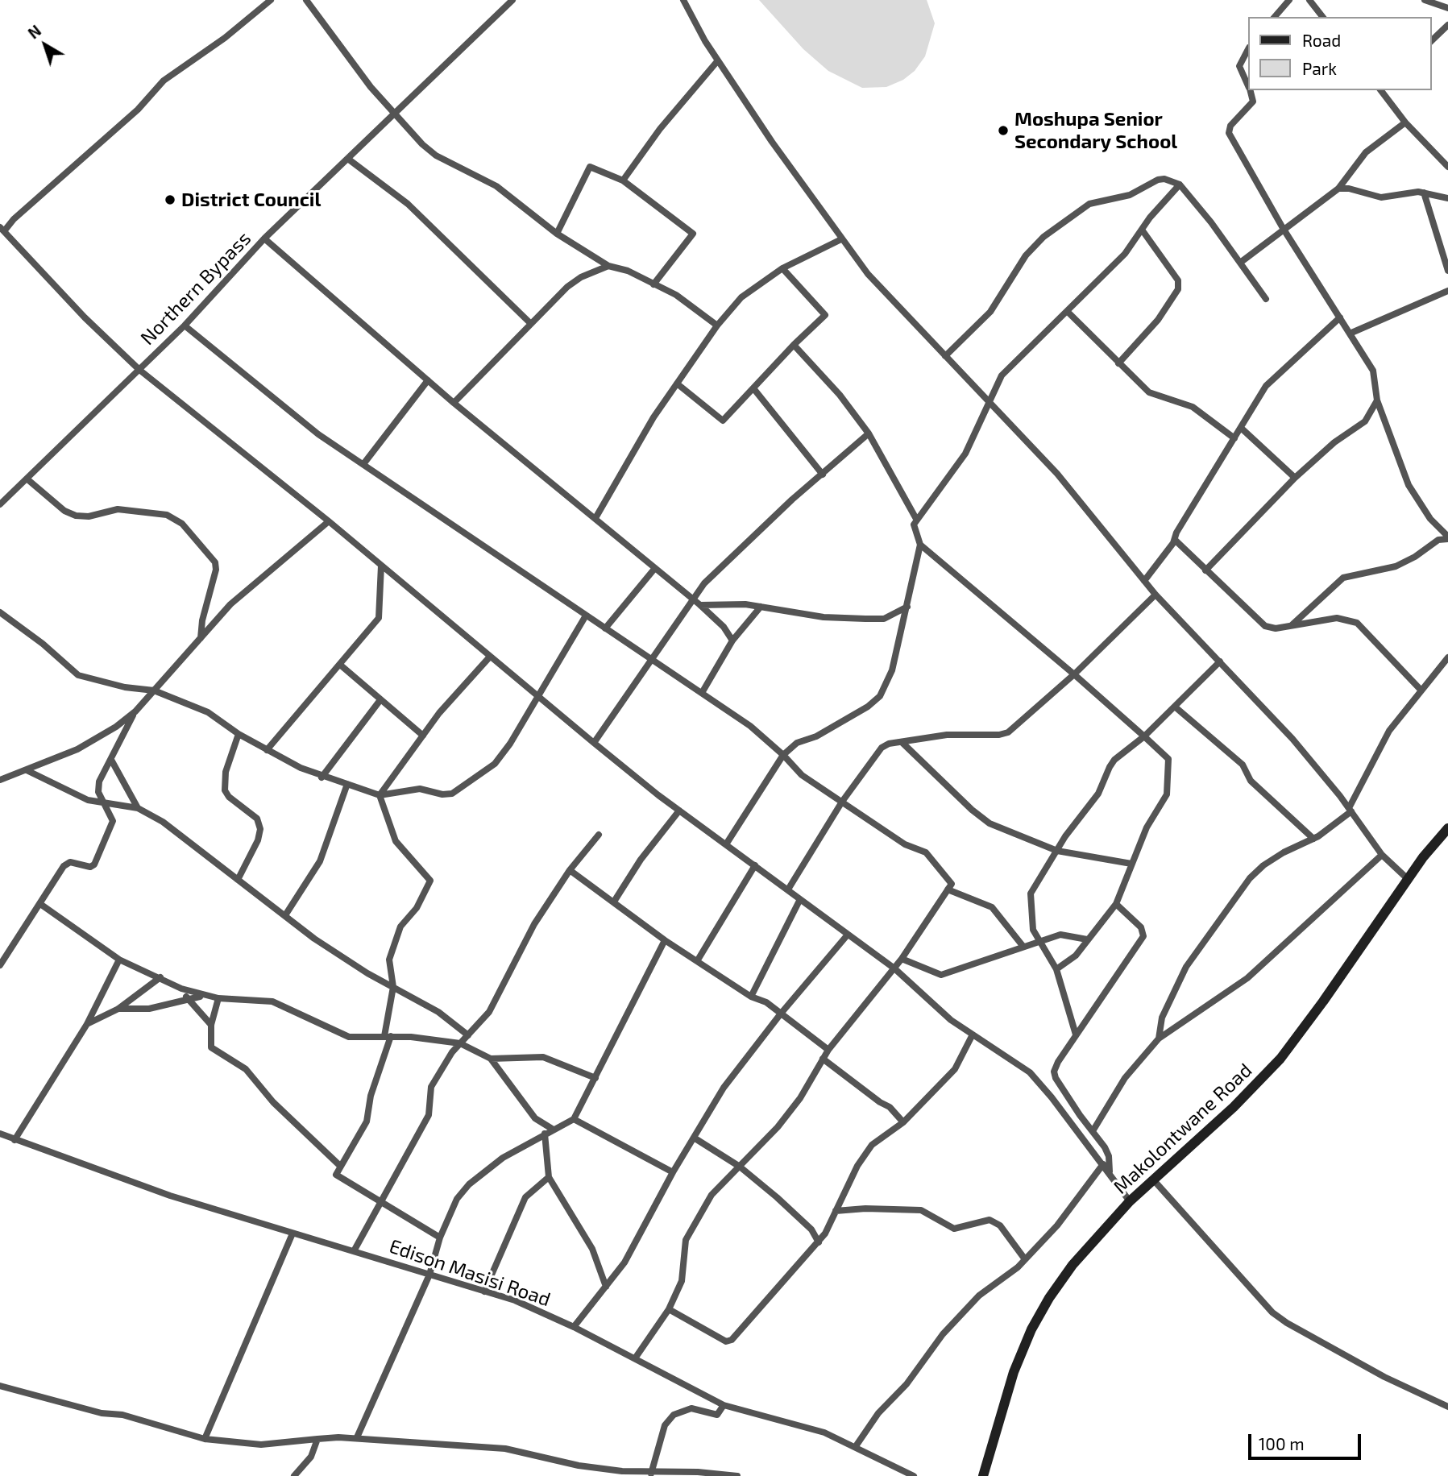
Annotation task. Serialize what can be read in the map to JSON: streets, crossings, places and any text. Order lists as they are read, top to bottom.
{
  "streets": {
    "main road": ["Makolontwane Road"],
    "street": ["Northern Bypass", "Edison Masisi Road"]
  },
  "places": ["Moshupa Senior Secondary School", "District Council"],
  "legend": ["Road", "Park"],
  "scale_bar": "100 m",
  "north": "top left"
}
